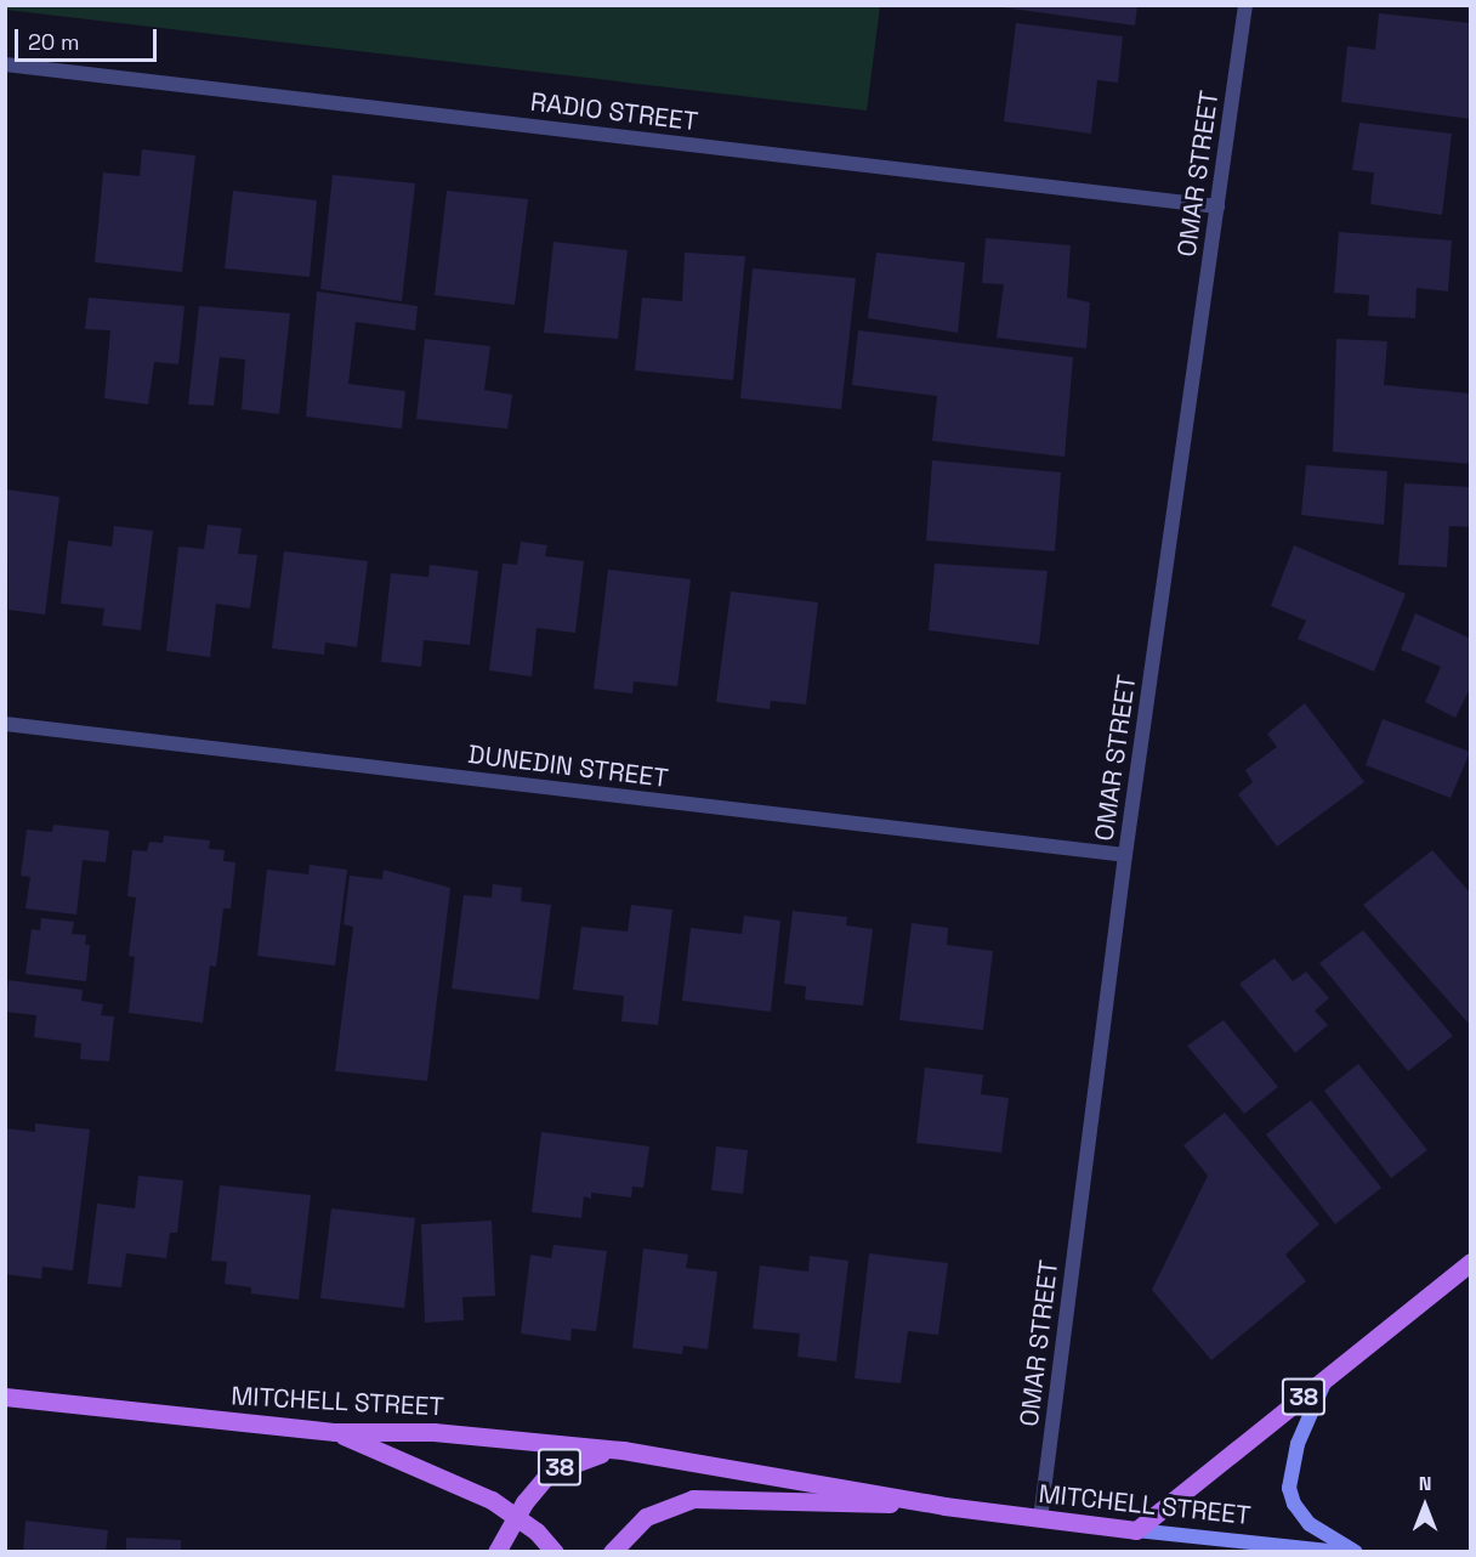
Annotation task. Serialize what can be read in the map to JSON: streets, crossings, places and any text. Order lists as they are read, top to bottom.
{
  "streets": {
    "main road": ["38", "MITCHELL STREET"],
    "street": ["RADIO STREET", "OMAR STREET", "DUNEDIN STREET"]
  },
  "crossings": [
    ["RADIO STREET", "OMAR STREET"],
    ["OMAR STREET", "DUNEDIN STREET"],
    ["OMAR STREET", "MITCHELL STREET"],
    ["38", "MITCHELL STREET"]
  ],
  "scale_bar": "20 m",
  "north": "top"
}
